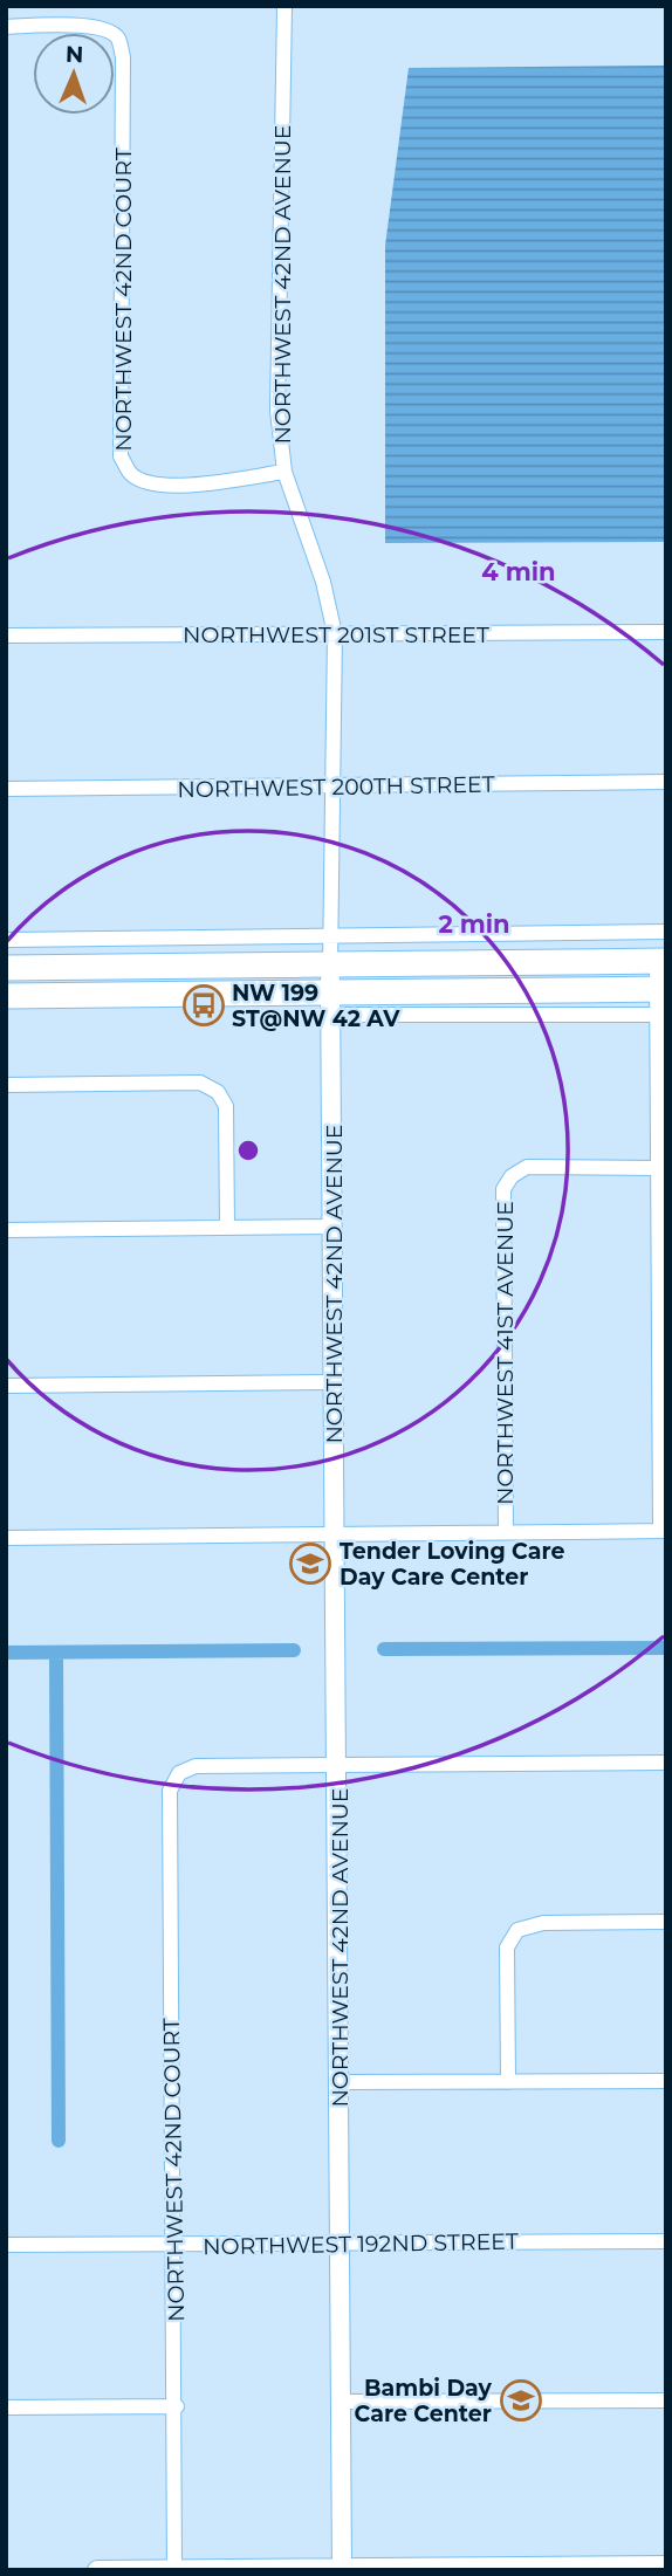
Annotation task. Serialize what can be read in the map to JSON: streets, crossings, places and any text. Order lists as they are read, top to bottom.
{
  "streets": {
    "street": [
      "NORTHWEST 42ND AVENUE",
      "NORTHWEST 42ND COURT",
      "NORTHWEST 201ST STREET",
      "NORTHWEST 200TH STREET",
      "NORTHWEST 41ST AVENUE",
      "NORTHWEST 192ND STREET"
    ]
  },
  "crossings": [
    ["NORTHWEST 42ND AVENUE", "NORTHWEST 42ND COURT"],
    ["NORTHWEST 42ND AVENUE", "NORTHWEST 201ST STREET"],
    ["NORTHWEST 42ND AVENUE", "NORTHWEST 200TH STREET"],
    ["NORTHWEST 42ND AVENUE", "NORTHWEST 192ND STREET"],
    ["NORTHWEST 42ND COURT", "NORTHWEST 192ND STREET"]
  ],
  "places": {
    "bus stop": ["NW 199 ST@NW 42 AV"],
    "school or university": ["Tender Loving Care Day Care Center", "Bambi Day Care Center"]
  },
  "north": "top",
  "rings": ["4 min", "2 min"]
}
